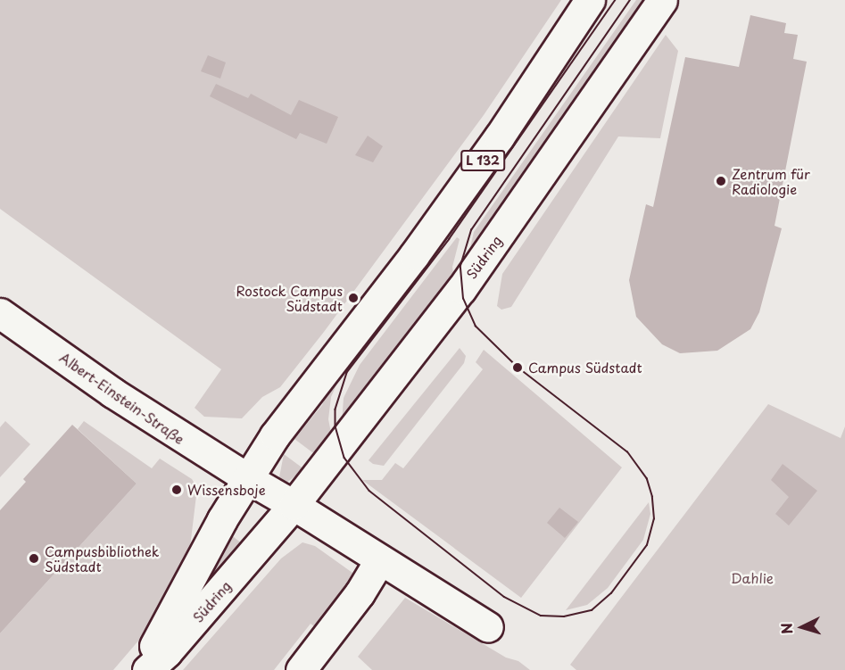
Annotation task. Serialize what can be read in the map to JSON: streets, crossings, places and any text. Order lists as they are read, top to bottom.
{
  "streets": {
    "main road": ["L 132", "Südring", "Albert-Einstein-Straße"]
  },
  "crossings": [
    ["Südring", "Albert-Einstein-Straße"]
  ],
  "parks": ["Dahlie"],
  "places": [
    "Zentrum für Radiologie",
    "Rostock Campus Südstadt",
    "Campus Südstadt",
    "Wissensboje",
    "Campusbibliothek Südstadt"
  ],
  "north": "left"
}
